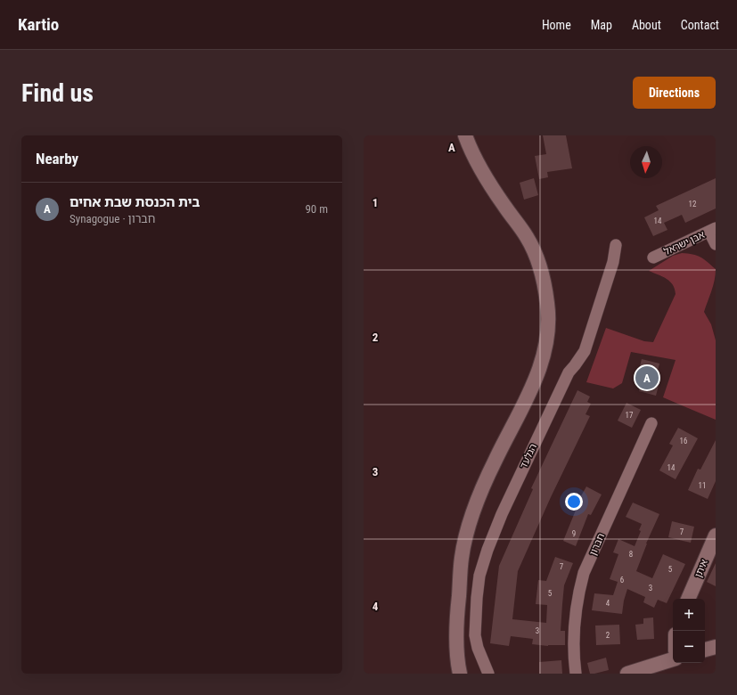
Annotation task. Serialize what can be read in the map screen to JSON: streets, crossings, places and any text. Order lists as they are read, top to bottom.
{
  "streets": {
    "street": [
      "אבן ישראל",
      "הגלעד",
      "חברון",
      "איתן"
    ]
  },
  "house_numbers": [
    "12",
    "14",
    "17",
    "16",
    "14",
    "11",
    "7",
    "9",
    "8",
    "7",
    "5",
    "6",
    "3",
    "5",
    "4",
    "3",
    "2"
  ],
  "north": "bottom",
  "page": {
    "header": "Kartio",
    "nav": [
      "Home",
      "Map",
      "About",
      "Contact"
    ],
    "buttons": "Directions",
    "title": "Find us",
    "heading": "Nearby",
    "list": [
      {
        "mark": "A",
        "name": "בית הכנסת שבת אחים",
        "note": "Synagogue · חברון",
        "value": "90 m"
      }
    ],
    "pins": "A",
    "map_buttons": ["+", "−"]
  },
  "grid": {
    "columns": ["A"],
    "rows": [
      "1",
      "2",
      "3",
      "4"
    ]
  }
}
